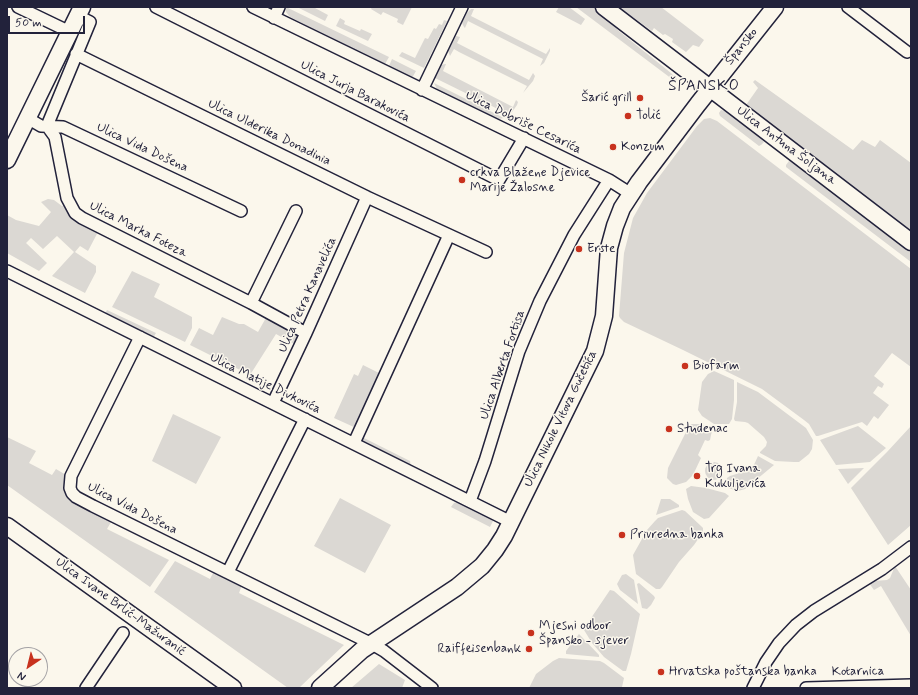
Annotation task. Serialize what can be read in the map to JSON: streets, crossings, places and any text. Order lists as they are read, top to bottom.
{
  "streets": {
    "street": [
      "Špansko",
      "Ulica Jurja Barakovića",
      "Ulica Dobriše Cesarića",
      "Ulica Ulderika Donadinia",
      "Ulica Antuna Šoljana",
      "Ulica Vida Došena",
      "Ulica Marka Foteza",
      "Ulica Petra Kanavelića",
      "Ulica Alberta Fortisa",
      "Ulica Matije Divkovića",
      "Ulica Nikole Vitova Gučetića",
      "Ulica Ivane Brlić-Mažuranić",
      "Kotarnica"
    ]
  },
  "crossings": [
    ["Špansko", "Ulica Antuna Šoljana"],
    ["Špansko", "Ulica Nikole Vitova Gučetića"],
    ["Ulica Jurja Barakovića", "Ulica Dobriše Cesarića"],
    ["Ulica Dobriše Cesarića", "Ulica Alberta Fortisa"],
    ["Ulica Dobriše Cesarića", "Ulica Nikole Vitova Gučetića"],
    ["Ulica Ulderika Donadinia", "Ulica Petra Kanavelića"],
    ["Ulica Antuna Šoljana", "Ulica Nikole Vitova Gučetića"],
    ["Ulica Vida Došena", "Ulica Marka Foteza"],
    ["Ulica Vida Došena", "Ulica Matije Divkovića"],
    ["Ulica Vida Došena", "Ulica Nikole Vitova Gučetića"],
    ["Ulica Marka Foteza", "Ulica Petra Kanavelića"],
    ["Ulica Petra Kanavelića", "Ulica Matije Divkovića"],
    ["Ulica Alberta Fortisa", "Ulica Matije Divkovića"],
    ["Ulica Matije Divkovića", "Ulica Nikole Vitova Gučetića"]
  ],
  "districts": ["ŠPANSKO"],
  "places": [
    "Šarić grill",
    "Tolić",
    "Konzum",
    "crkva Blažene Djevice Marije Žalosne",
    "Erste",
    "Biofarm",
    "Studenac",
    "Trg Ivana Kukuljevića",
    "Privredna banka",
    "Mjesni odbor Špansko - sjever",
    "Raiffeisenbank",
    "Hrvatska poštanska banka"
  ],
  "scale_bar": "50 m",
  "north": "bottom left"
}
